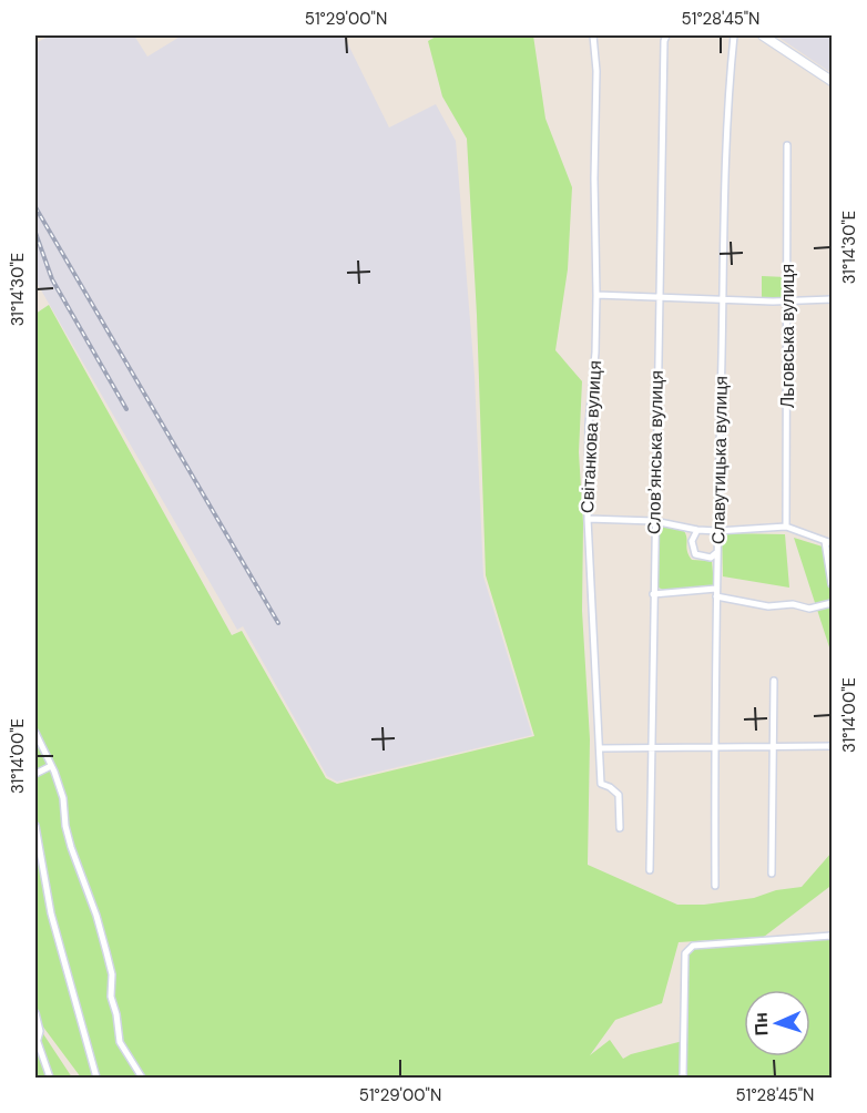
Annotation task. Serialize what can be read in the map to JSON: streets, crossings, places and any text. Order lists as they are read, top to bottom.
{
  "streets": {
    "street": [
      "Льговська вулиця",
      "Світанкова вулиця",
      "Словʼянська вулиця",
      "Славутицька вулиця"
    ]
  },
  "north": "left",
  "coordinates": [
    "51°29'00\"N",
    "51°28'45\"N",
    "31°14'30\"E",
    "31°14'00\"E"
  ]
}
